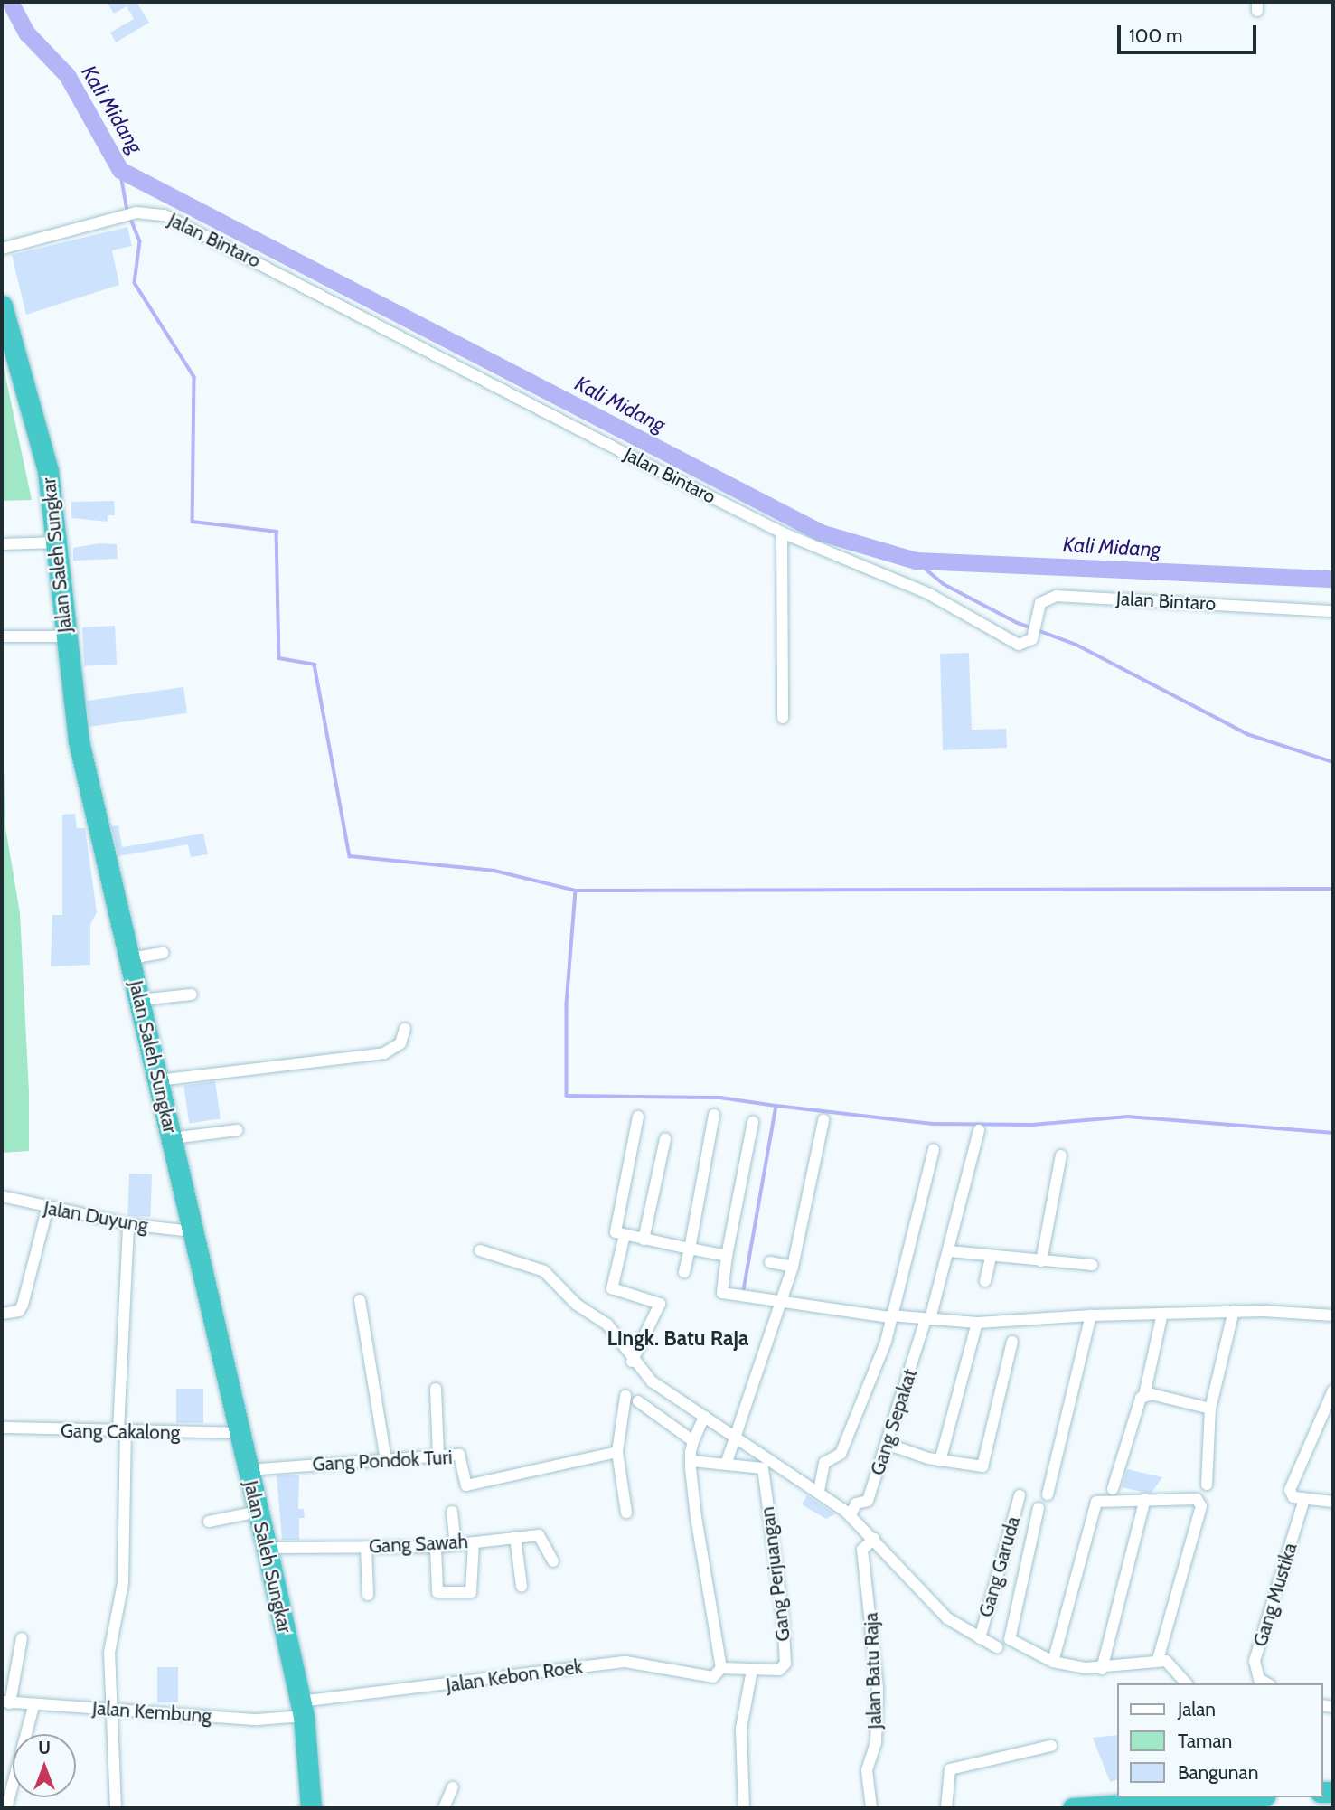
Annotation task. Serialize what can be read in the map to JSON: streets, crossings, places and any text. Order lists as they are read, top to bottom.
{
  "streets": {
    "highway": ["Jalan Saleh Sungkar"],
    "street": [
      "Jalan Bintaro",
      "Jalan Duyung",
      "Gang Sepakat",
      "Gang Cakalong",
      "Gang Pondok Turi",
      "Gang Sawah",
      "Gang Garuda",
      "Gang Perjuangan",
      "Gang Mustika",
      "Jalan Batu Raja",
      "Jalan Kebon Roek",
      "Jalan Kembung"
    ]
  },
  "crossings": [
    ["Jalan Saleh Sungkar", "Jalan Duyung"],
    ["Jalan Saleh Sungkar", "Gang Cakalong"],
    ["Jalan Saleh Sungkar", "Gang Pondok Turi"],
    ["Jalan Saleh Sungkar", "Gang Sawah"],
    ["Jalan Saleh Sungkar", "Jalan Kebon Roek"],
    ["Jalan Saleh Sungkar", "Jalan Kembung"],
    ["Gang Perjuangan", "Jalan Kebon Roek"],
    ["Jalan Kebon Roek", "Jalan Kembung"]
  ],
  "districts": ["Lingk. Batu Raja"],
  "water": ["Kali Midang"],
  "legend": ["Jalan", "Taman", "Bangunan"],
  "scale_bar": "100 m",
  "north": "top"
}
